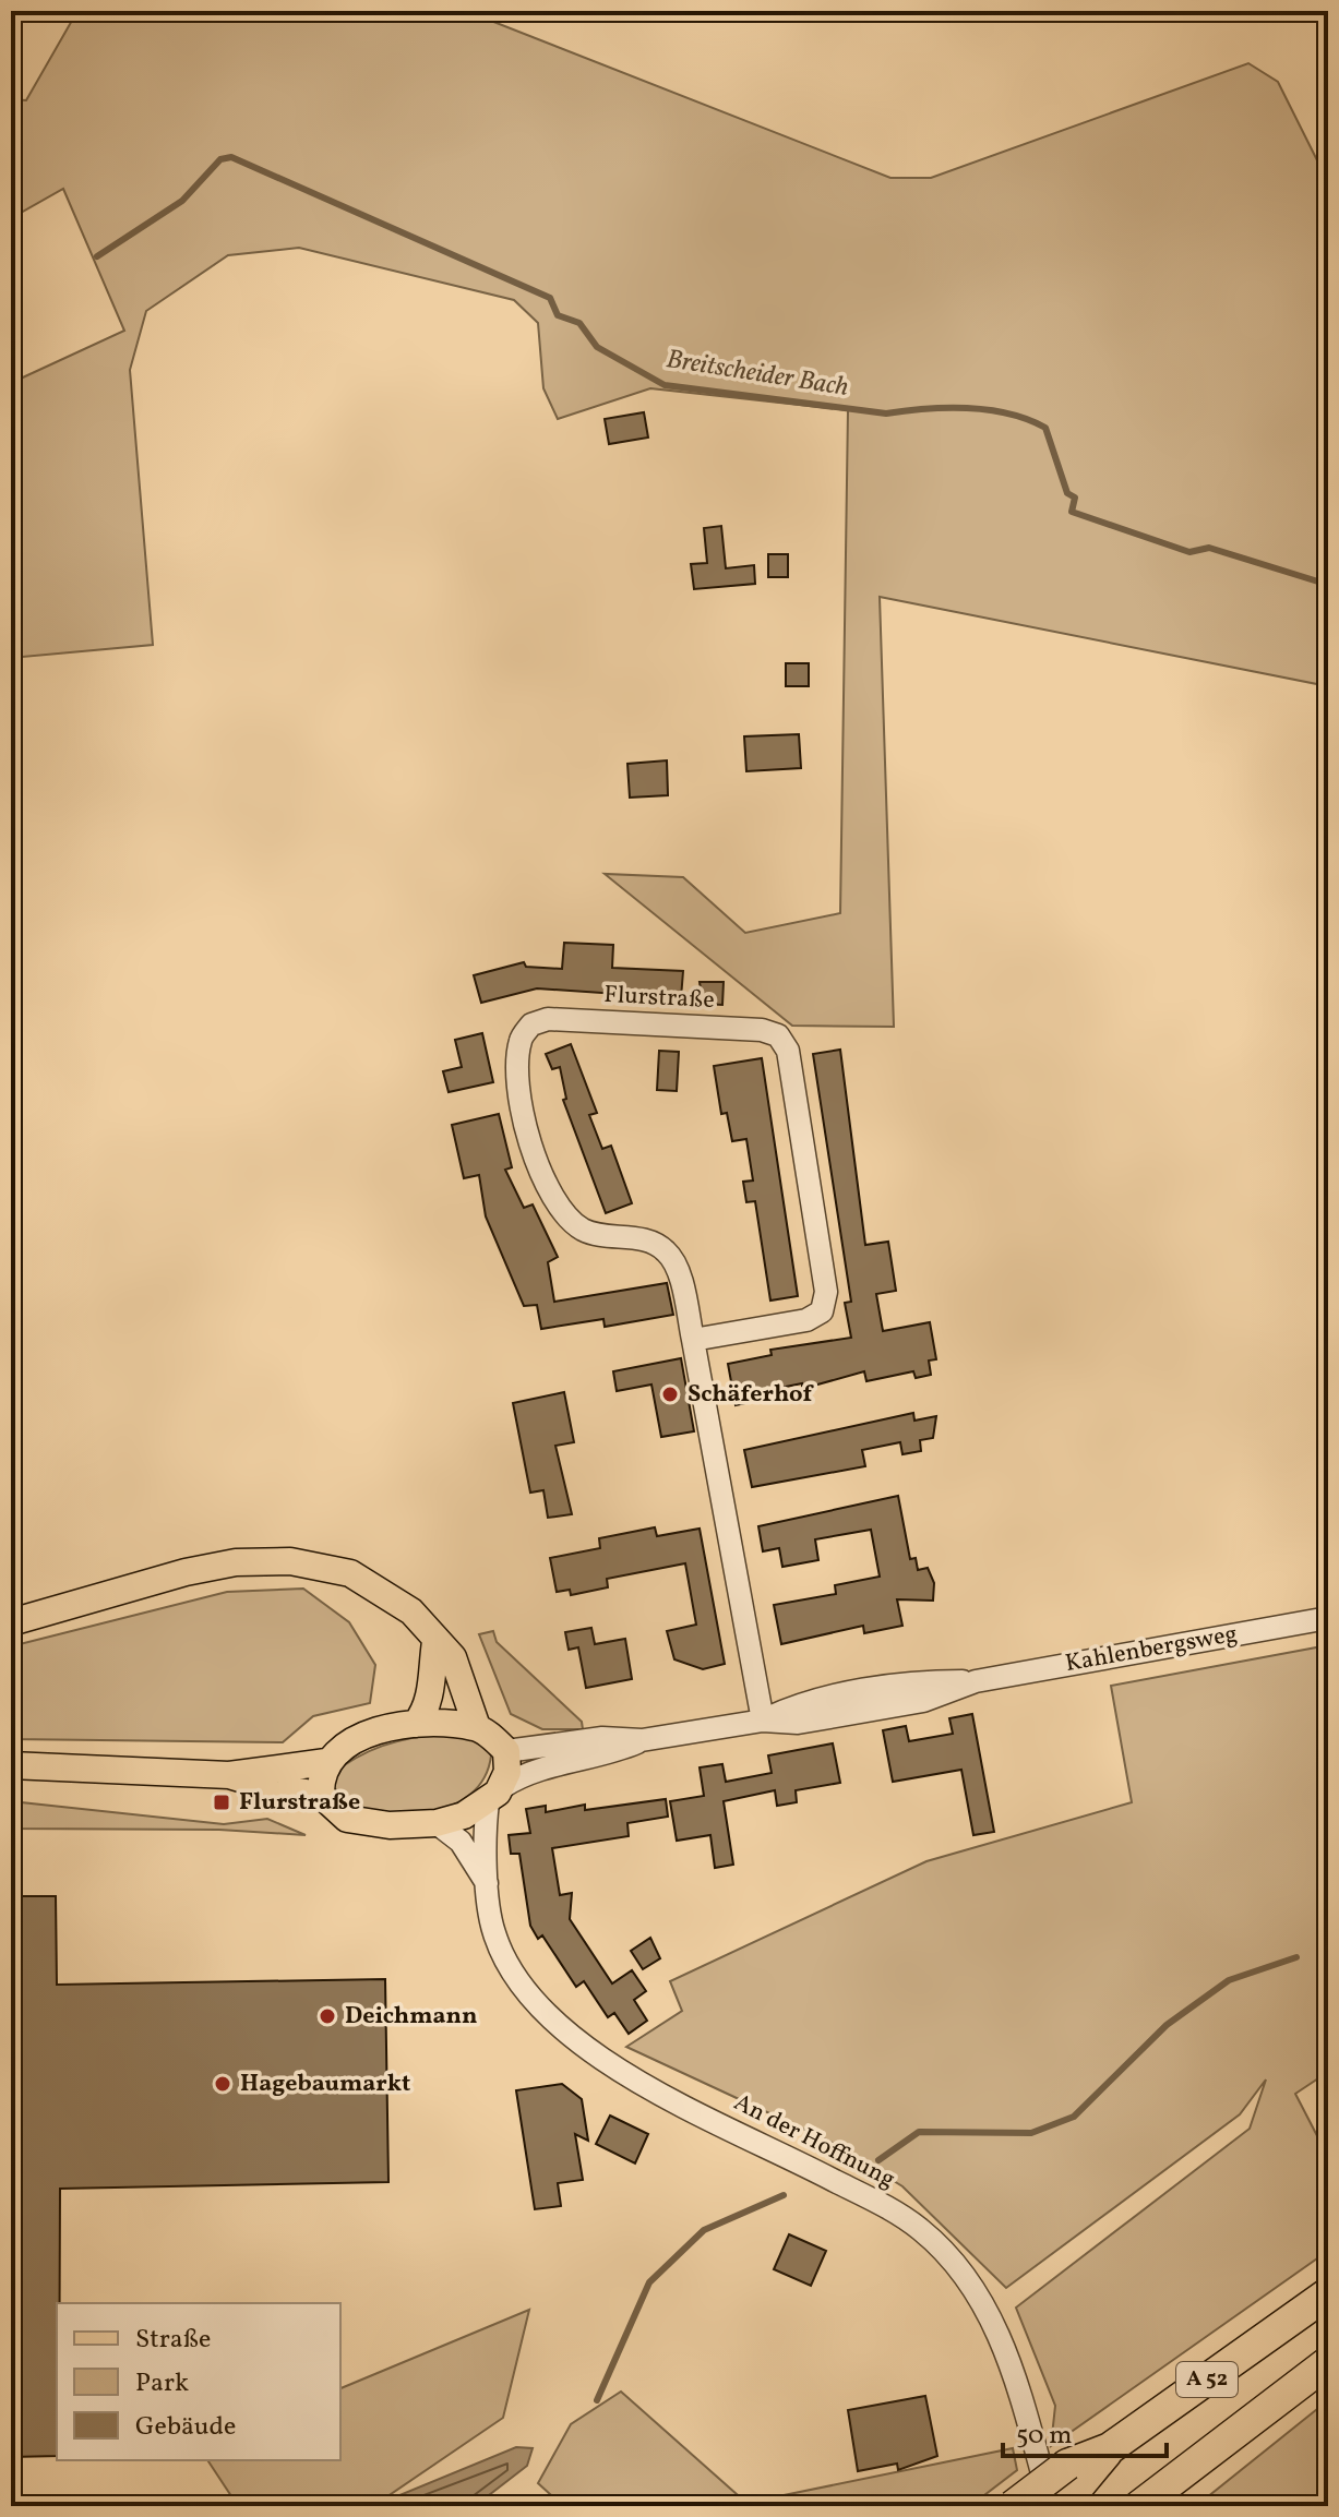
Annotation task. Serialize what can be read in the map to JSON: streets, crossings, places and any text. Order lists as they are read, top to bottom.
{
  "streets": {
    "highway": ["A 52"],
    "main road": ["Kahlenbergsweg"],
    "street": ["Flurstraße", "An der Hoffnung"]
  },
  "crossings": [
    ["Flurstraße", "Kahlenbergsweg"],
    ["Kahlenbergsweg", "An der Hoffnung"],
    ["An der Hoffnung", "A 52"]
  ],
  "water": ["Breitscheider Bach"],
  "places": {
    "other": ["Schäferhof", "Deichmann", "Hagebaumarkt"],
    "transit": ["Flurstraße"]
  },
  "legend": ["Straße", "Park", "Gebäude"],
  "scale_bar": "50 m"
}
